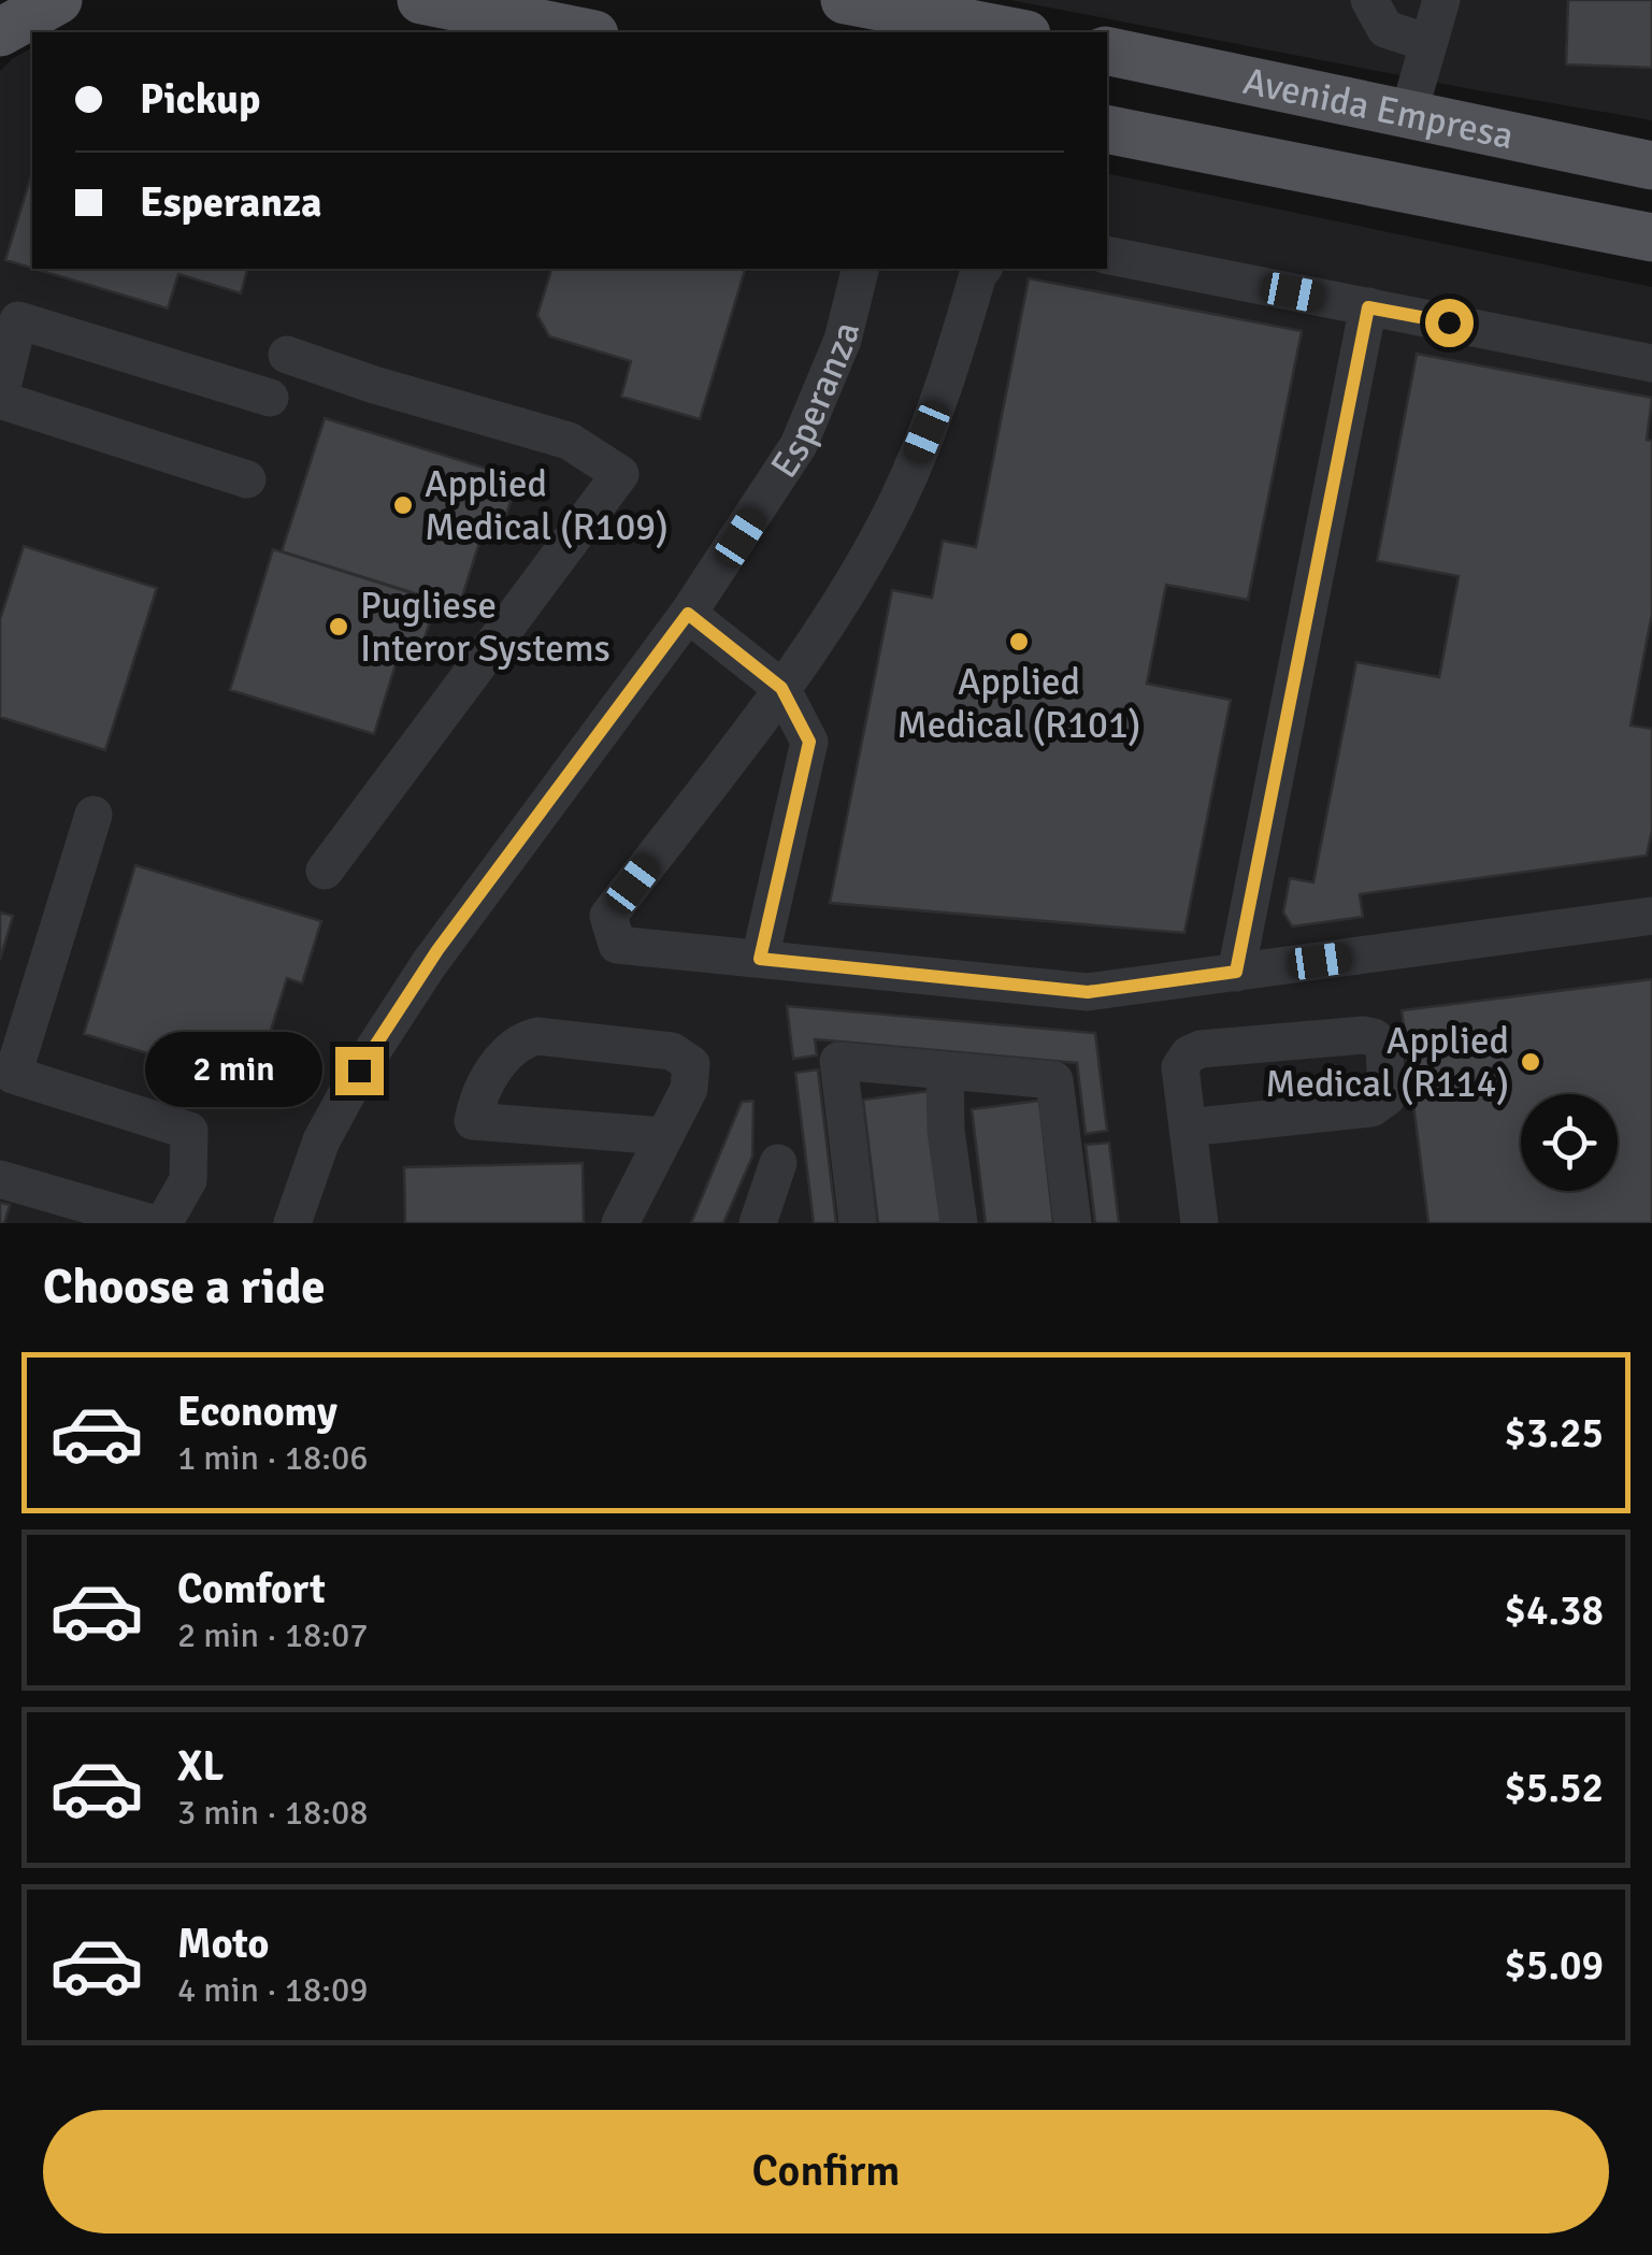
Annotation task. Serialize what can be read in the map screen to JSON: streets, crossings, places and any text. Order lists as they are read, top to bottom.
{
  "streets": {
    "main road": ["Avenida Empresa"],
    "street": ["Esperanza"]
  },
  "places": [
    "Applied Medical (R109)",
    "Pugliese Interor Systems",
    "Applied Medical (R101)",
    "Applied Medical (R114)"
  ],
  "page": {
    "banner": ["Pickup", "Esperanza"],
    "bubble": "2 min",
    "heading": "Choose a ride",
    "list": [
      {
        "name": "Economy",
        "note": "1 min · 18:06",
        "value": "$3.25"
      },
      {
        "name": "Comfort",
        "note": "2 min · 18:07",
        "value": "$4.38"
      },
      {
        "name": "XL",
        "note": "3 min · 18:08",
        "value": "$5.52"
      },
      {
        "name": "Moto",
        "note": "4 min · 18:09",
        "value": "$5.09"
      }
    ],
    "buttons": "Confirm"
  }
}
